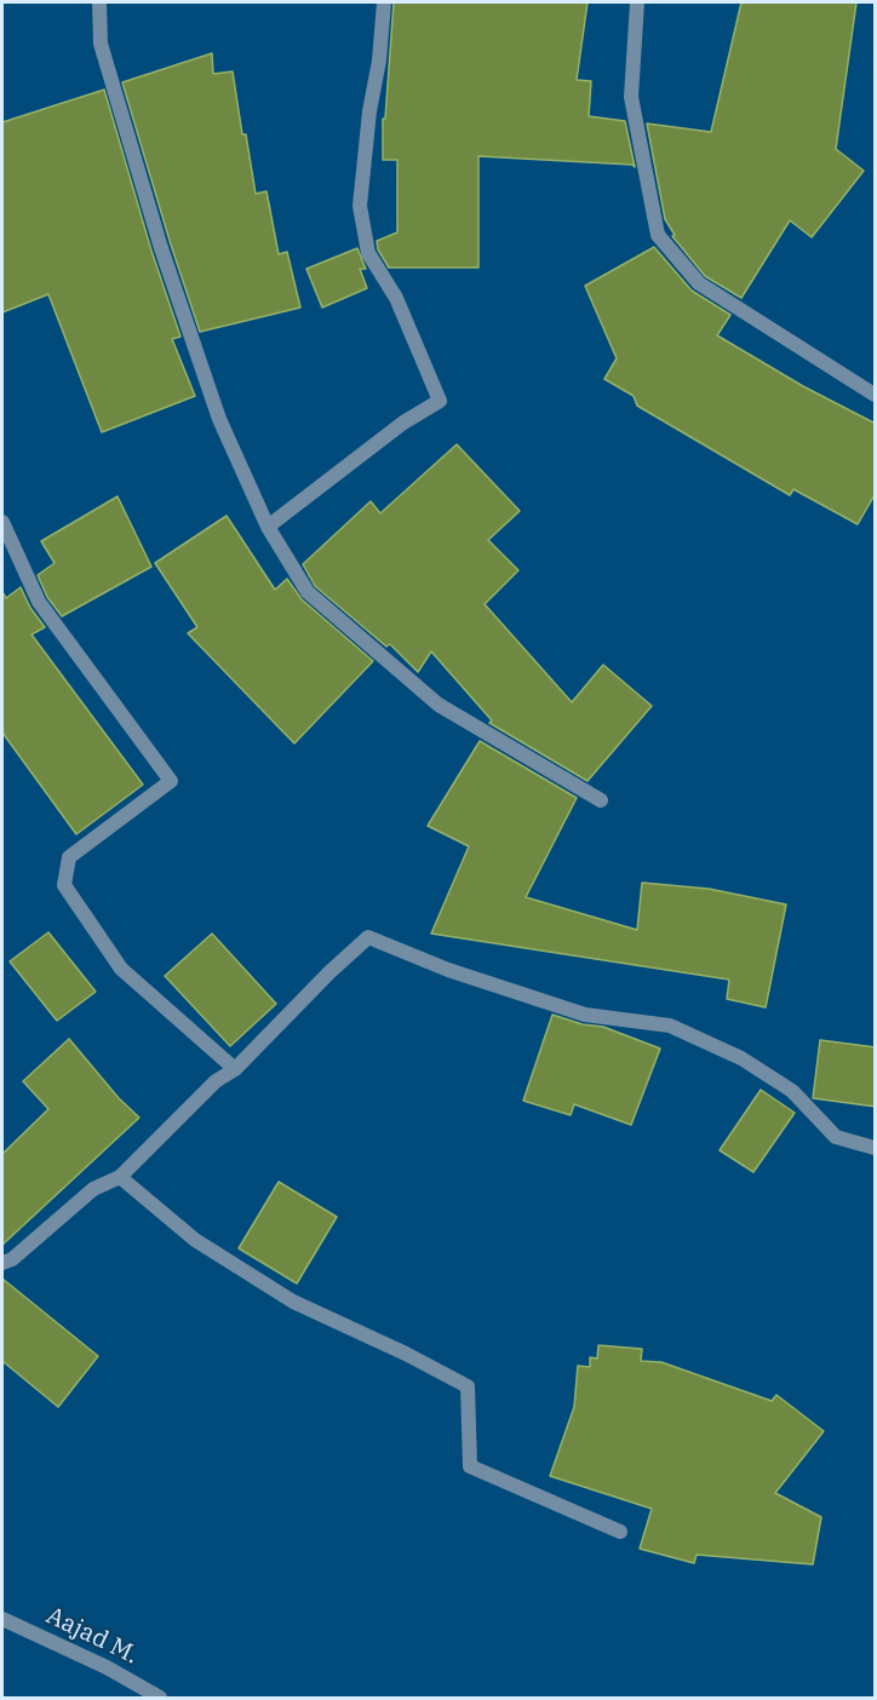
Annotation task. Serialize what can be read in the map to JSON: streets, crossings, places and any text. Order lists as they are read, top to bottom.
{
  "streets": {
    "street": ["Aajad M."]
  }
}
